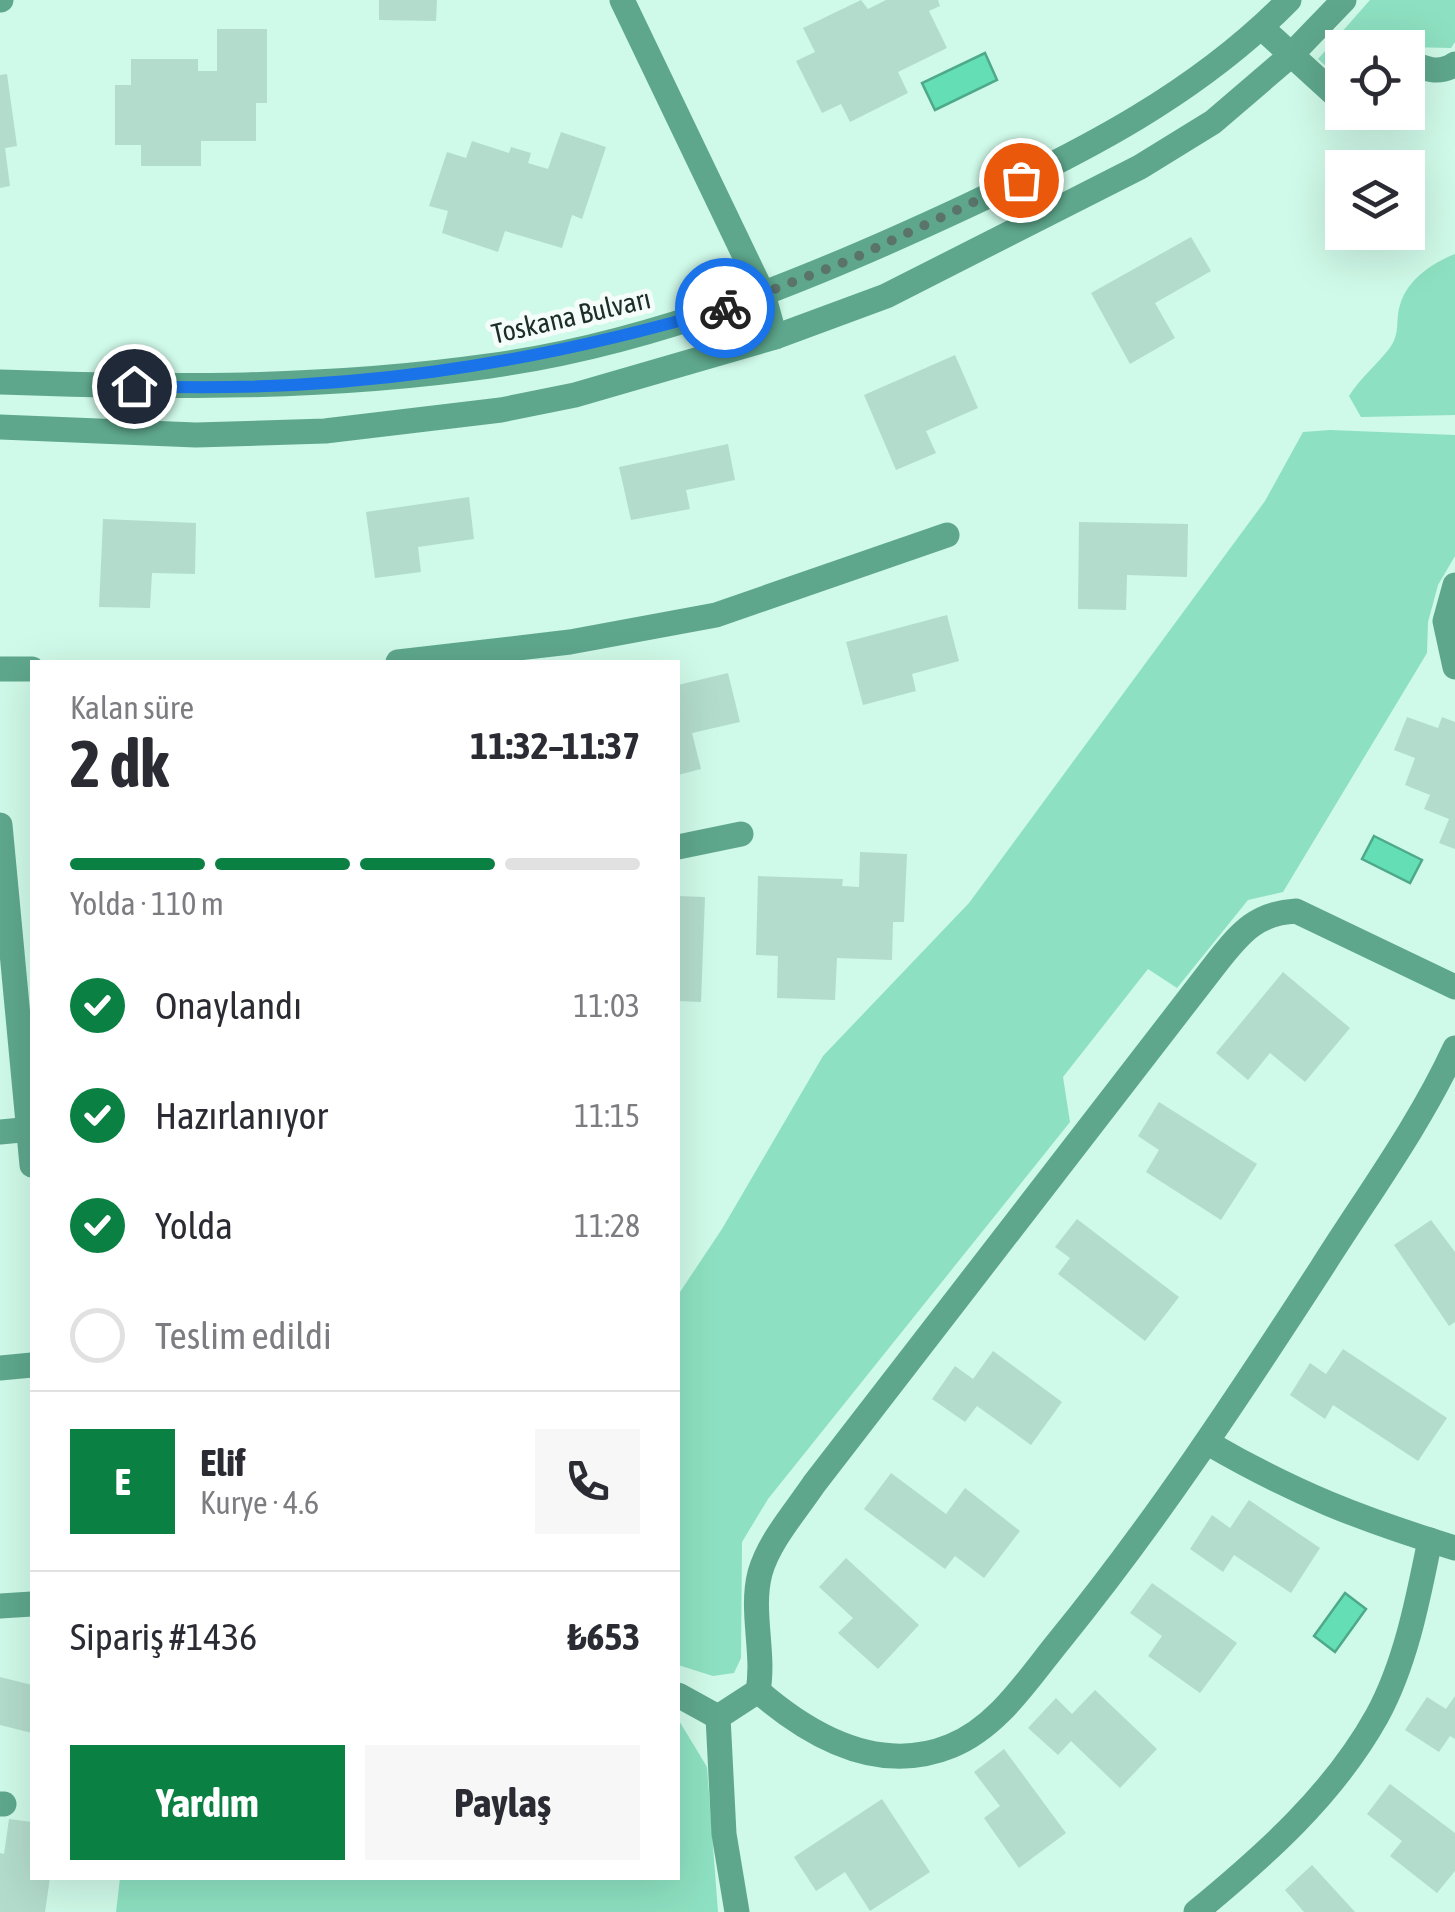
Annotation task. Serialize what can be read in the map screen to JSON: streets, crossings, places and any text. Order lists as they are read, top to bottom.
{
  "streets": {
    "street": ["Toskana Bulvarı"]
  },
  "page": {
    "heading": ["2 dk", "Kalan süre", "11:32–11:37"],
    "panel": [
      "Elif",
      "Kurye · 4.6",
      "Sipariş #1436",
      "₺653"
    ],
    "bar": "Yolda · 110 m",
    "list": [
      ["Onaylandı", "11:03"],
      ["Hazırlanıyor", "11:15"],
      ["Yolda", "11:28"],
      "Teslim edildi"
    ],
    "round": "E",
    "buttons": ["Yardım", "Paylaş"]
  }
}
